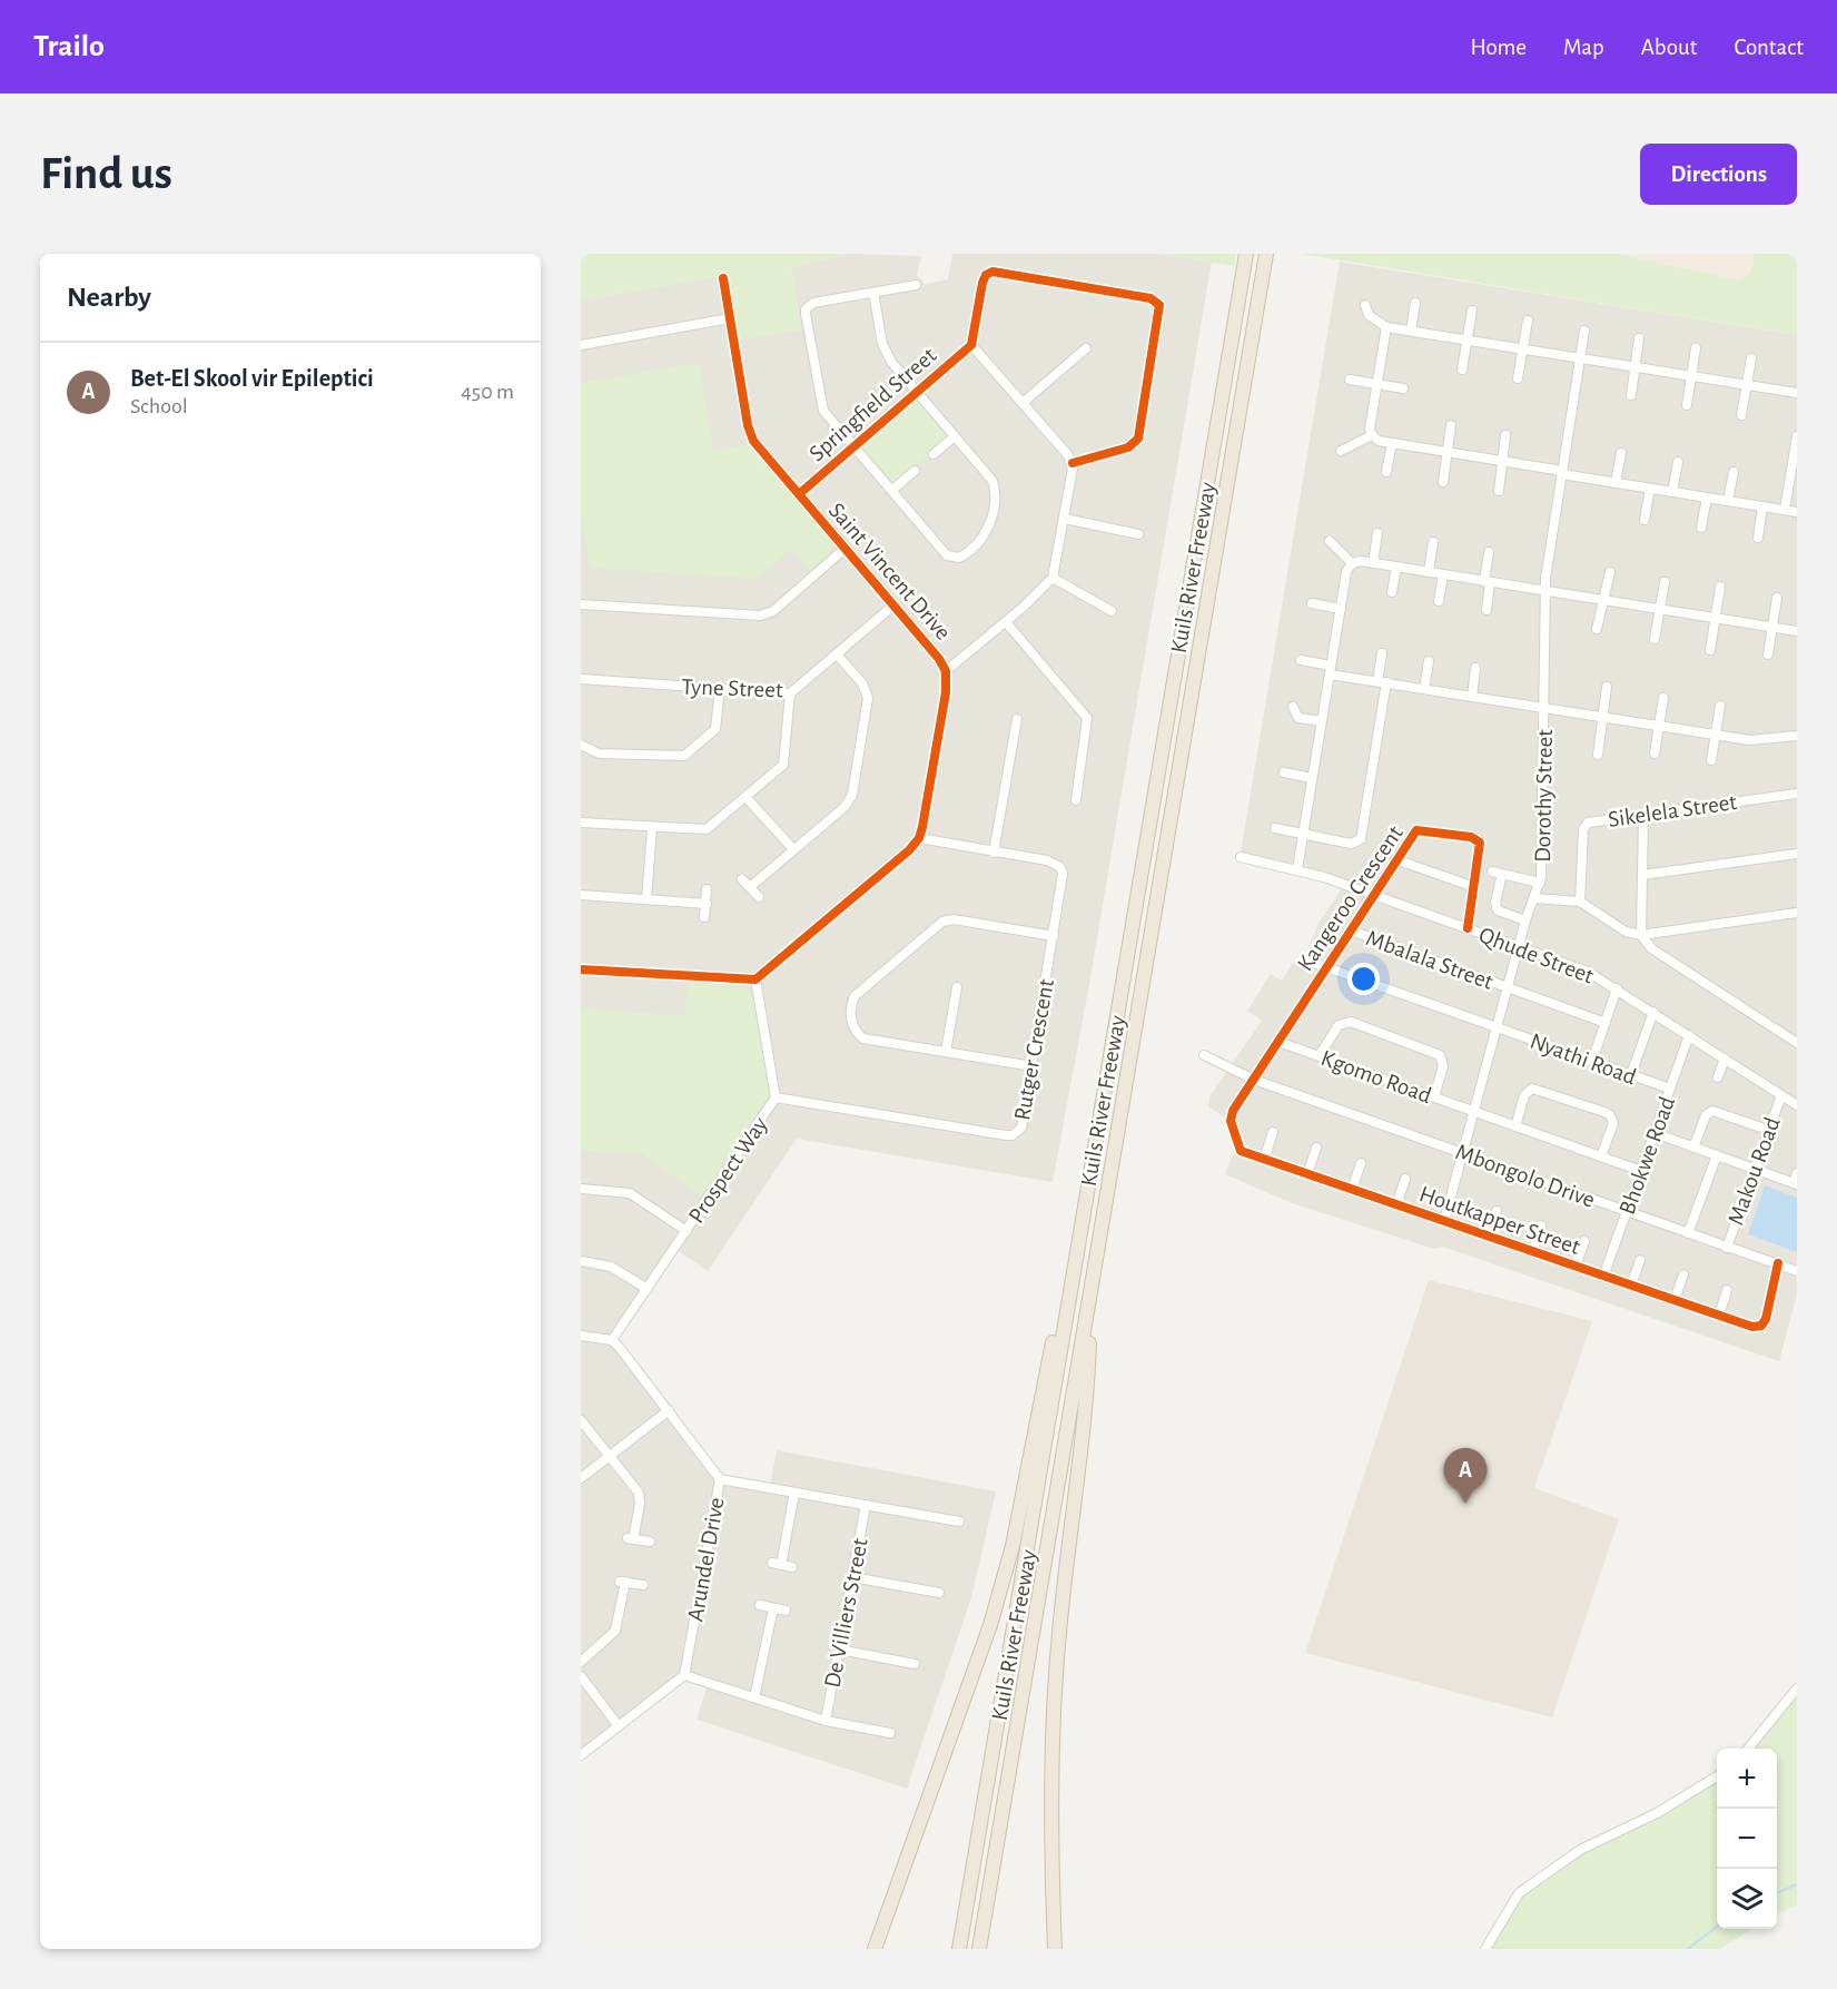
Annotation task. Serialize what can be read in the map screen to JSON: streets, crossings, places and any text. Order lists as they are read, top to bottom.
{
  "streets": {
    "highway": ["Kuils River Freeway"],
    "street": [
      "Springfield Street",
      "Saint Vincent Drive",
      "Tyne Street",
      "Dorothy Street",
      "Sikelela Street",
      "Kangeroo Crescent",
      "Qhude Street",
      "Mbalala Street",
      "Rutger Crescent",
      "Nyathi Road",
      "Kgomo Road",
      "Bhokwe Road",
      "Prospect Way",
      "Makou Road",
      "Mbongolo Drive",
      "Houtkapper Street",
      "Arundel Drive",
      "De Villiers Street"
    ]
  },
  "crossings": [
    ["Springfield Street", "Saint Vincent Drive"],
    ["Saint Vincent Drive", "Tyne Street"],
    ["Saint Vincent Drive", "Rutger Crescent"],
    ["Dorothy Street", "Qhude Street"],
    ["Dorothy Street", "Mbalala Street"],
    ["Dorothy Street", "Nyathi Road"],
    ["Dorothy Street", "Kgomo Road"],
    ["Dorothy Street", "Mbongolo Drive"],
    ["Dorothy Street", "Houtkapper Street"],
    ["Kangeroo Crescent", "Qhude Street"],
    ["Kangeroo Crescent", "Mbalala Street"],
    ["Kangeroo Crescent", "Nyathi Road"],
    ["Kangeroo Crescent", "Kgomo Road"],
    ["Kangeroo Crescent", "Mbongolo Drive"],
    ["Kangeroo Crescent", "Houtkapper Street"],
    ["Qhude Street", "Bhokwe Road"],
    ["Qhude Street", "Makou Road"],
    ["Rutger Crescent", "Prospect Way"],
    ["Nyathi Road", "Bhokwe Road"],
    ["Kgomo Road", "Bhokwe Road"],
    ["Bhokwe Road", "Mbongolo Drive"],
    ["Bhokwe Road", "Houtkapper Street"],
    ["Prospect Way", "Arundel Drive"],
    ["Makou Road", "Mbongolo Drive"],
    ["Mbongolo Drive", "Houtkapper Street"],
    ["Arundel Drive", "De Villiers Street"]
  ],
  "page": {
    "header": "Trailo",
    "nav": [
      "Home",
      "Map",
      "About",
      "Contact"
    ],
    "buttons": "Directions",
    "title": "Find us",
    "heading": "Nearby",
    "list": [
      {
        "mark": "A",
        "name": "Bet-El Skool vir Epileptici",
        "note": "School",
        "value": "450 m"
      }
    ],
    "pins": "A",
    "map_buttons": ["+", "−"]
  }
}
